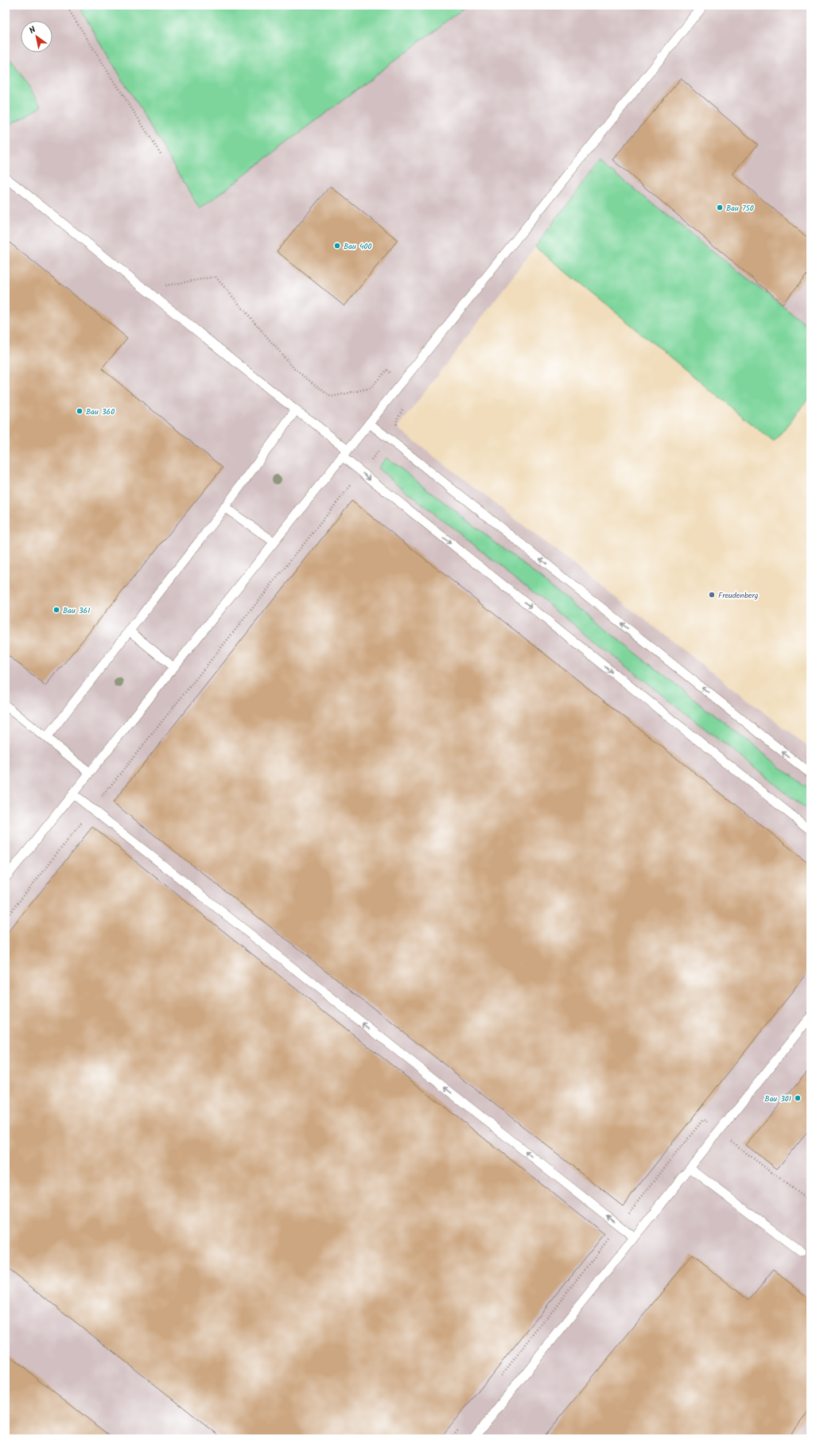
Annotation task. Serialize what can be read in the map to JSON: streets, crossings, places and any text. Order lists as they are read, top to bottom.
{
  "places": [
    "Bau 750",
    "Bau 400",
    "Bau 360",
    "Freudenberg",
    "Bau 361",
    "Bau 301"
  ],
  "north": "top left"
}
